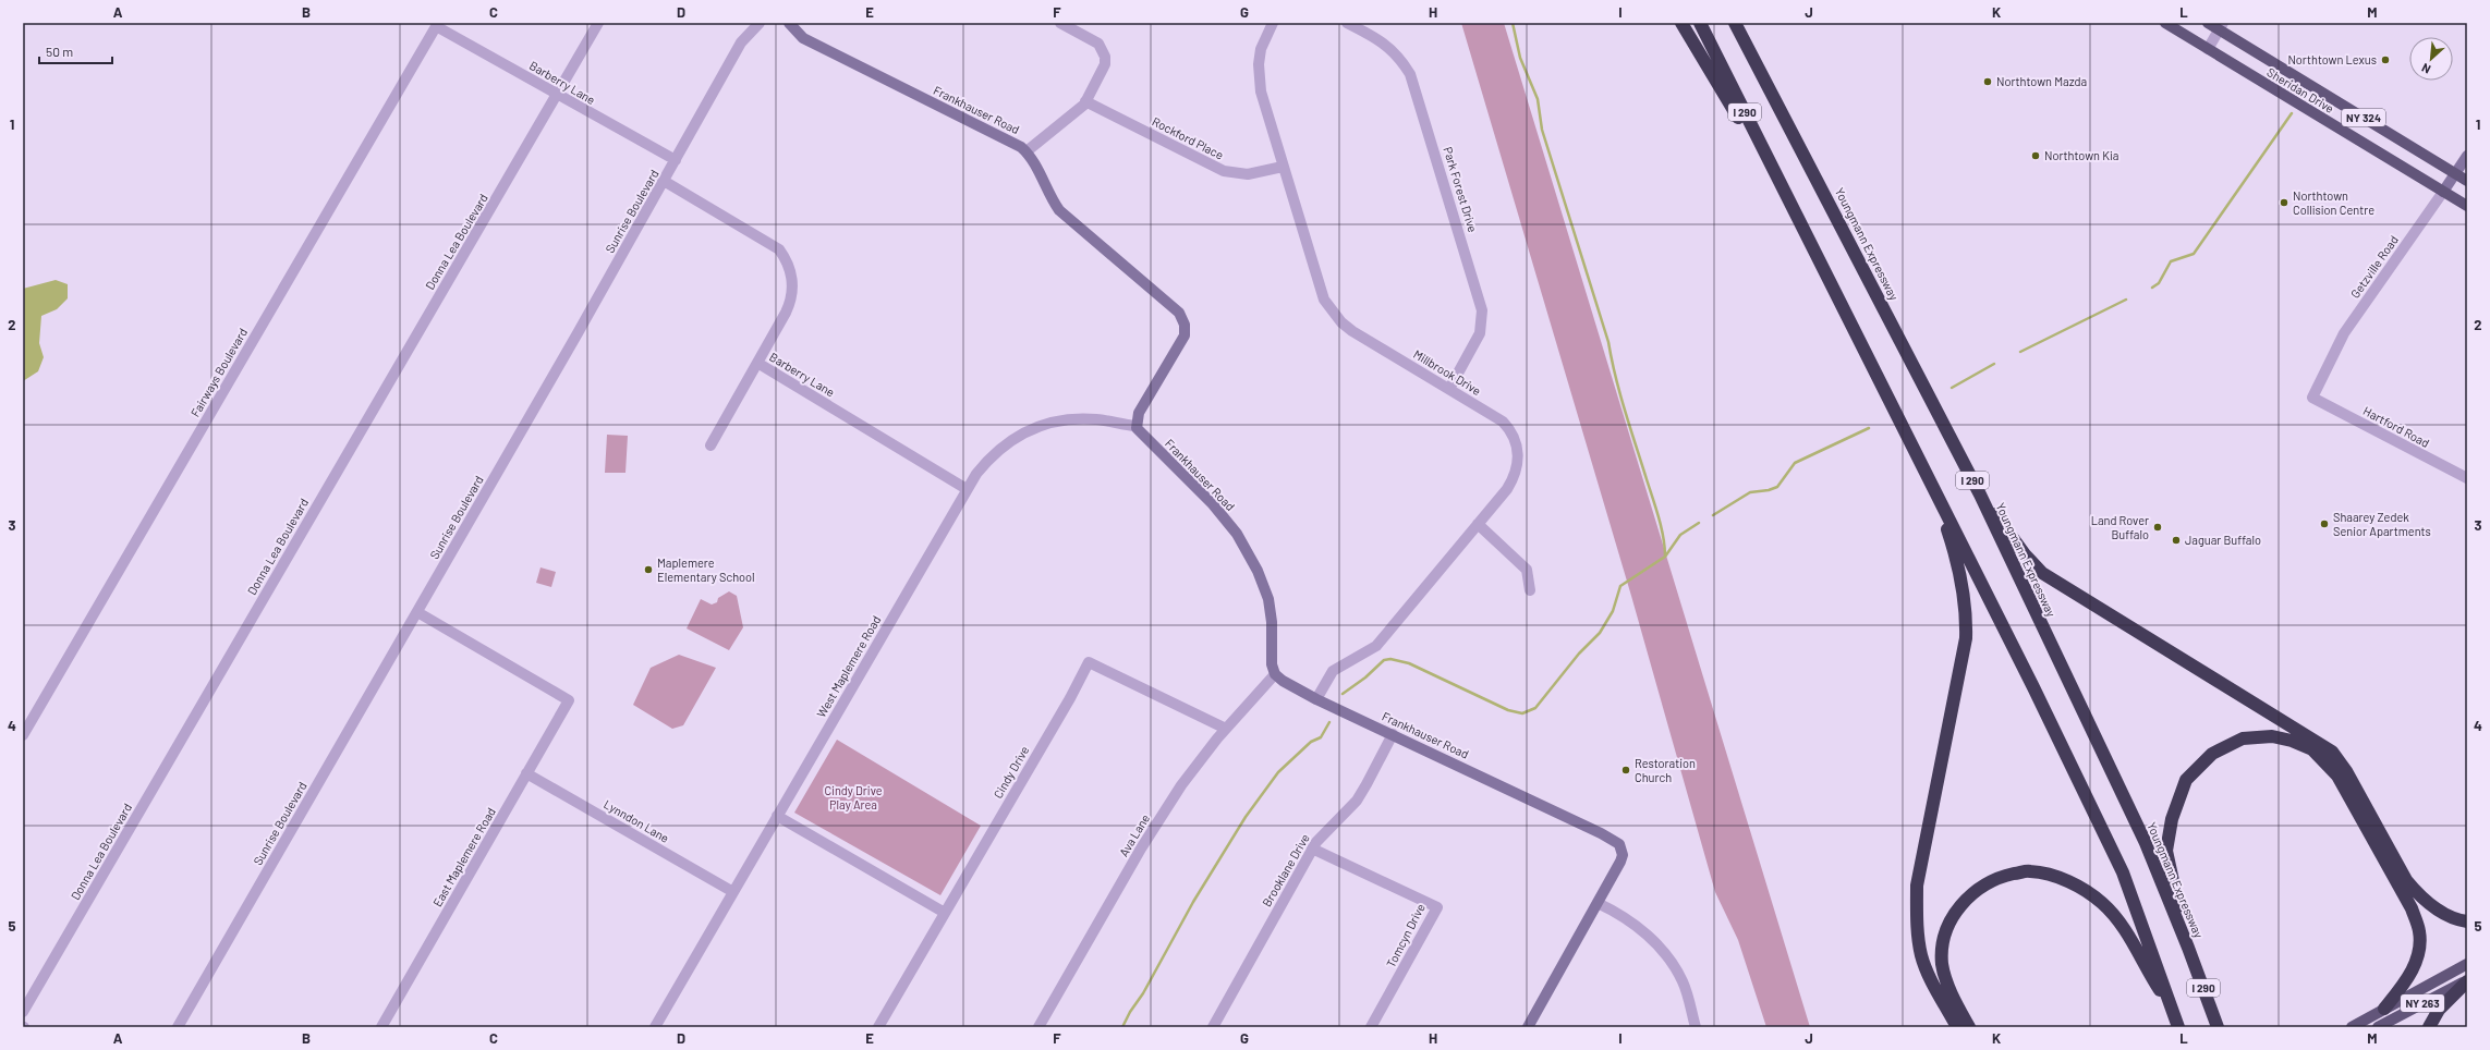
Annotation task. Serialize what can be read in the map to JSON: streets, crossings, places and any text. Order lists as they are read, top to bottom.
{
  "streets": {
    "highway": ["I 290", "Youngmann Expressway"],
    "main road": ["Sheridan Drive", "NY 324", "NY 263"],
    "street": [
      "Barberry Lane",
      "Frankhauser Road",
      "Rockford Place",
      "Park Forest Drive",
      "Sunrise Boulevard",
      "Donna Lea Boulevard",
      "Getzville Road",
      "Fairways Boulevard",
      "Millbrook Drive",
      "Hartford Road",
      "West Maplemere Road",
      "Cindy Drive",
      "Lynndon Lane",
      "Ava Lane",
      "East Maplemere Road",
      "Brooklane Drive",
      "Tomcyn Drive"
    ]
  },
  "crossings": [
    ["Barberry Lane", "Sunrise Boulevard"],
    ["Barberry Lane", "Donna Lea Boulevard"],
    ["Barberry Lane", "Fairways Boulevard"],
    ["Barberry Lane", "West Maplemere Road"],
    ["Sheridan Drive", "Getzville Road"],
    ["Frankhauser Road", "Millbrook Drive"],
    ["Frankhauser Road", "West Maplemere Road"],
    ["Frankhauser Road", "Ava Lane"],
    ["Frankhauser Road", "Brooklane Drive"],
    ["Rockford Place", "Millbrook Drive"],
    ["Park Forest Drive", "Millbrook Drive"],
    ["Sunrise Boulevard", "East Maplemere Road"],
    ["Getzville Road", "Hartford Road"],
    ["West Maplemere Road", "Lynndon Lane"],
    ["Cindy Drive", "Ava Lane"],
    ["Lynndon Lane", "East Maplemere Road"],
    ["Brooklane Drive", "Tomcyn Drive"]
  ],
  "parks": ["Cindy Drive Play Area"],
  "places": [
    "Northtown Lexus",
    "Northtown Mazda",
    "Northtown Kia",
    "Northtown Collision Centre",
    "Shaarey Zedek Senior Apartments",
    "Land Rover Buffalo",
    "Jaguar Buffalo",
    "Maplemere Elementary School",
    "Restoration Church"
  ],
  "scale_bar": "50 m",
  "north": "bottom left",
  "grid": {
    "columns": [
      "A",
      "B",
      "C",
      "D",
      "E",
      "F",
      "G",
      "H",
      "I",
      "J",
      "K",
      "L",
      "M"
    ],
    "rows": [
      "1",
      "2",
      "3",
      "4",
      "5"
    ]
  }
}
